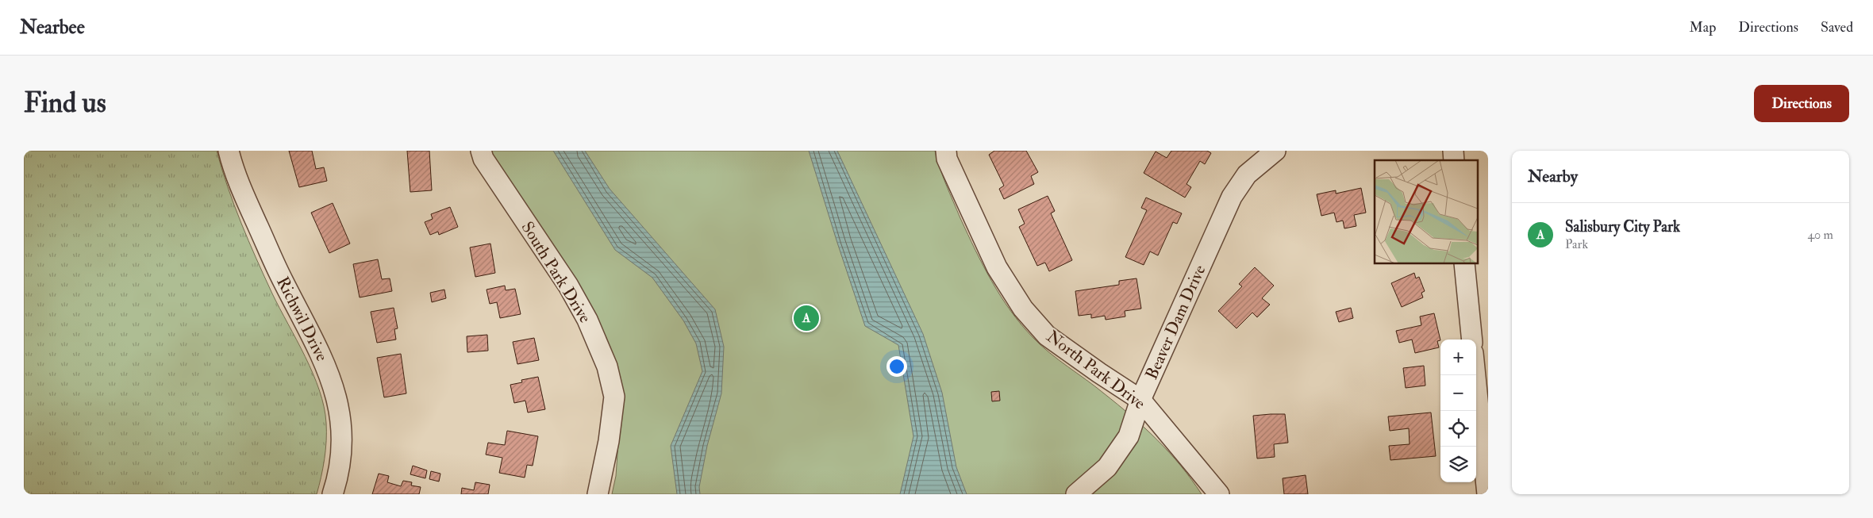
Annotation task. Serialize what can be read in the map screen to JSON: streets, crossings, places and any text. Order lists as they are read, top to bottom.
{
  "streets": {
    "street": [
      "South Park Drive",
      "Richwil Drive",
      "Beaver Dam Drive",
      "North Park Drive"
    ]
  },
  "crossings": [
    ["Beaver Dam Drive", "North Park Drive"]
  ],
  "page": {
    "header": "Nearbee",
    "nav": ["Map", "Directions", "Saved"],
    "buttons": "Directions",
    "title": "Find us",
    "heading": "Nearby",
    "list": [
      {
        "mark": "A",
        "name": "Salisbury City Park",
        "note": "Park",
        "value": "40 m"
      }
    ],
    "pins": "A",
    "map_buttons": ["+", "−"]
  }
}
